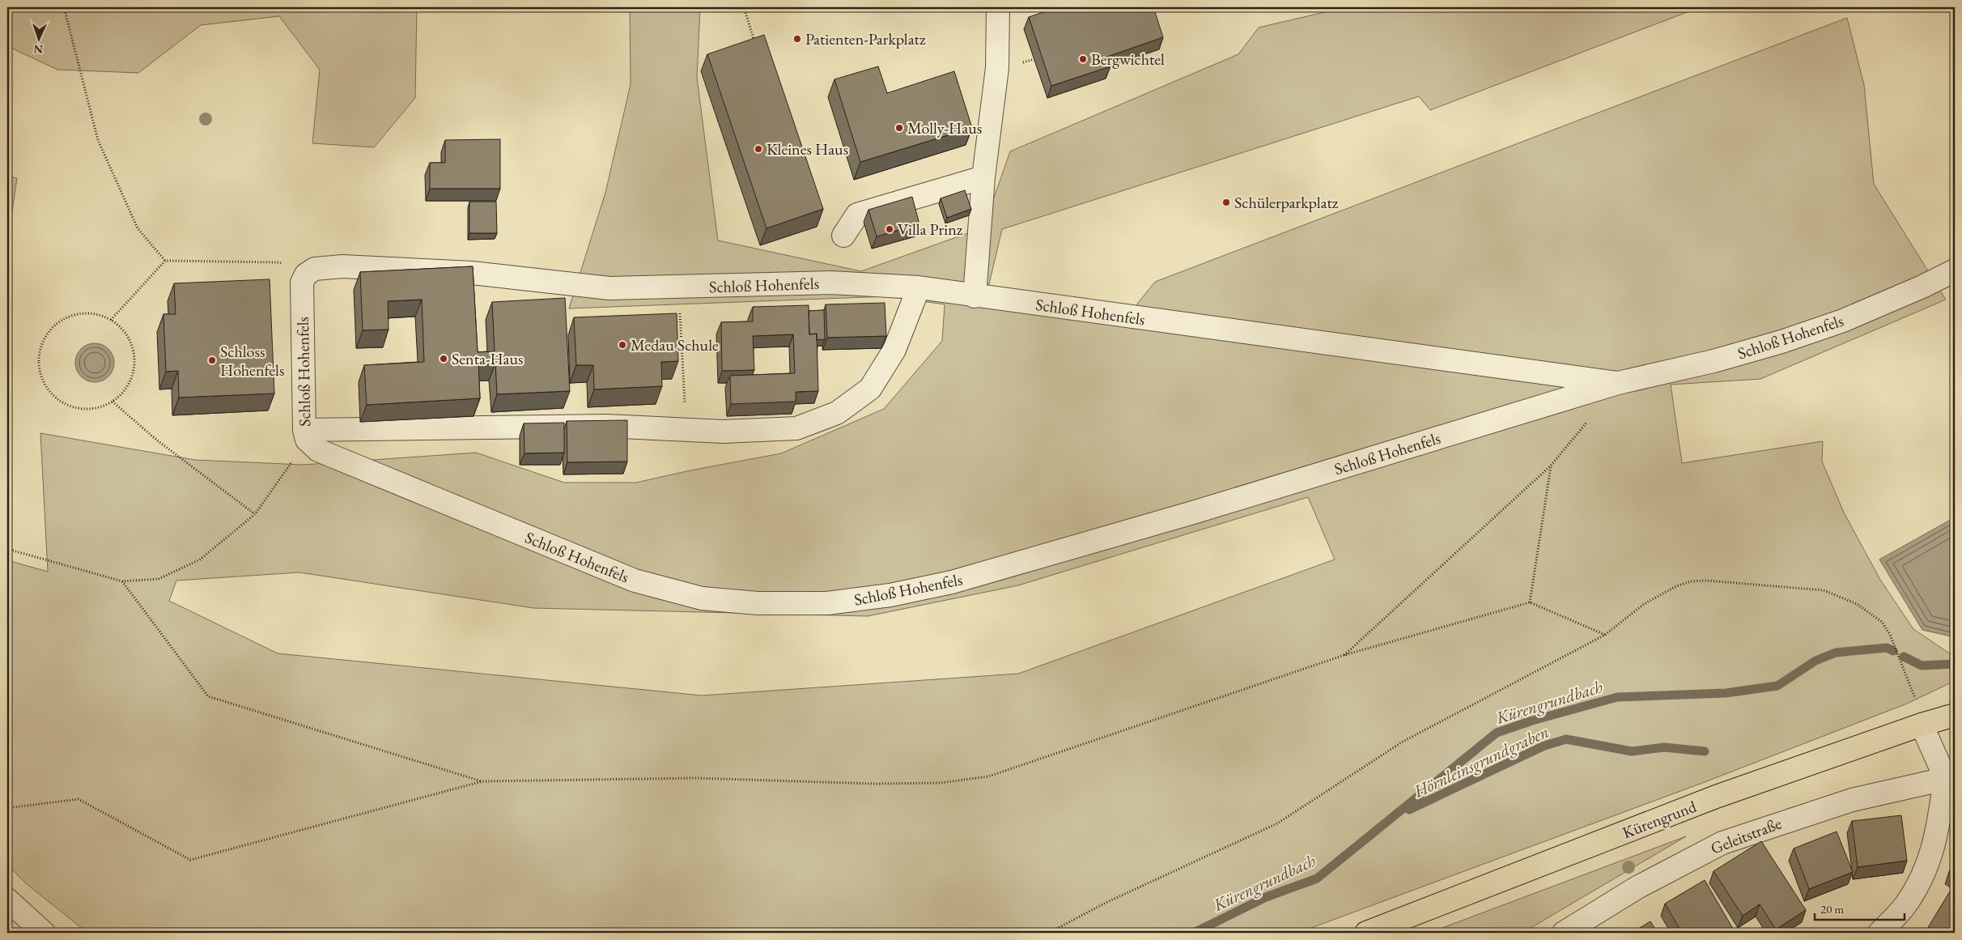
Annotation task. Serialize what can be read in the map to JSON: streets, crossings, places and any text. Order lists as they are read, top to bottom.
{
  "streets": {
    "main road": ["Kürengrund"],
    "street": ["Schloß Hohenfels", "Geleitstraße"]
  },
  "water": ["Kürengrundbach", "Hörnleinsgrundgraben"],
  "places": [
    "Patienten-Parkplatz",
    "Bergwichtel",
    "Molly-Haus",
    "Kleines Haus",
    "Schülerparkplatz",
    "Villa Prinz",
    "Medau Schule",
    "Senta-Haus",
    "Schloss Hohenfels"
  ],
  "scale_bar": "20 m",
  "north": "bottom"
}
